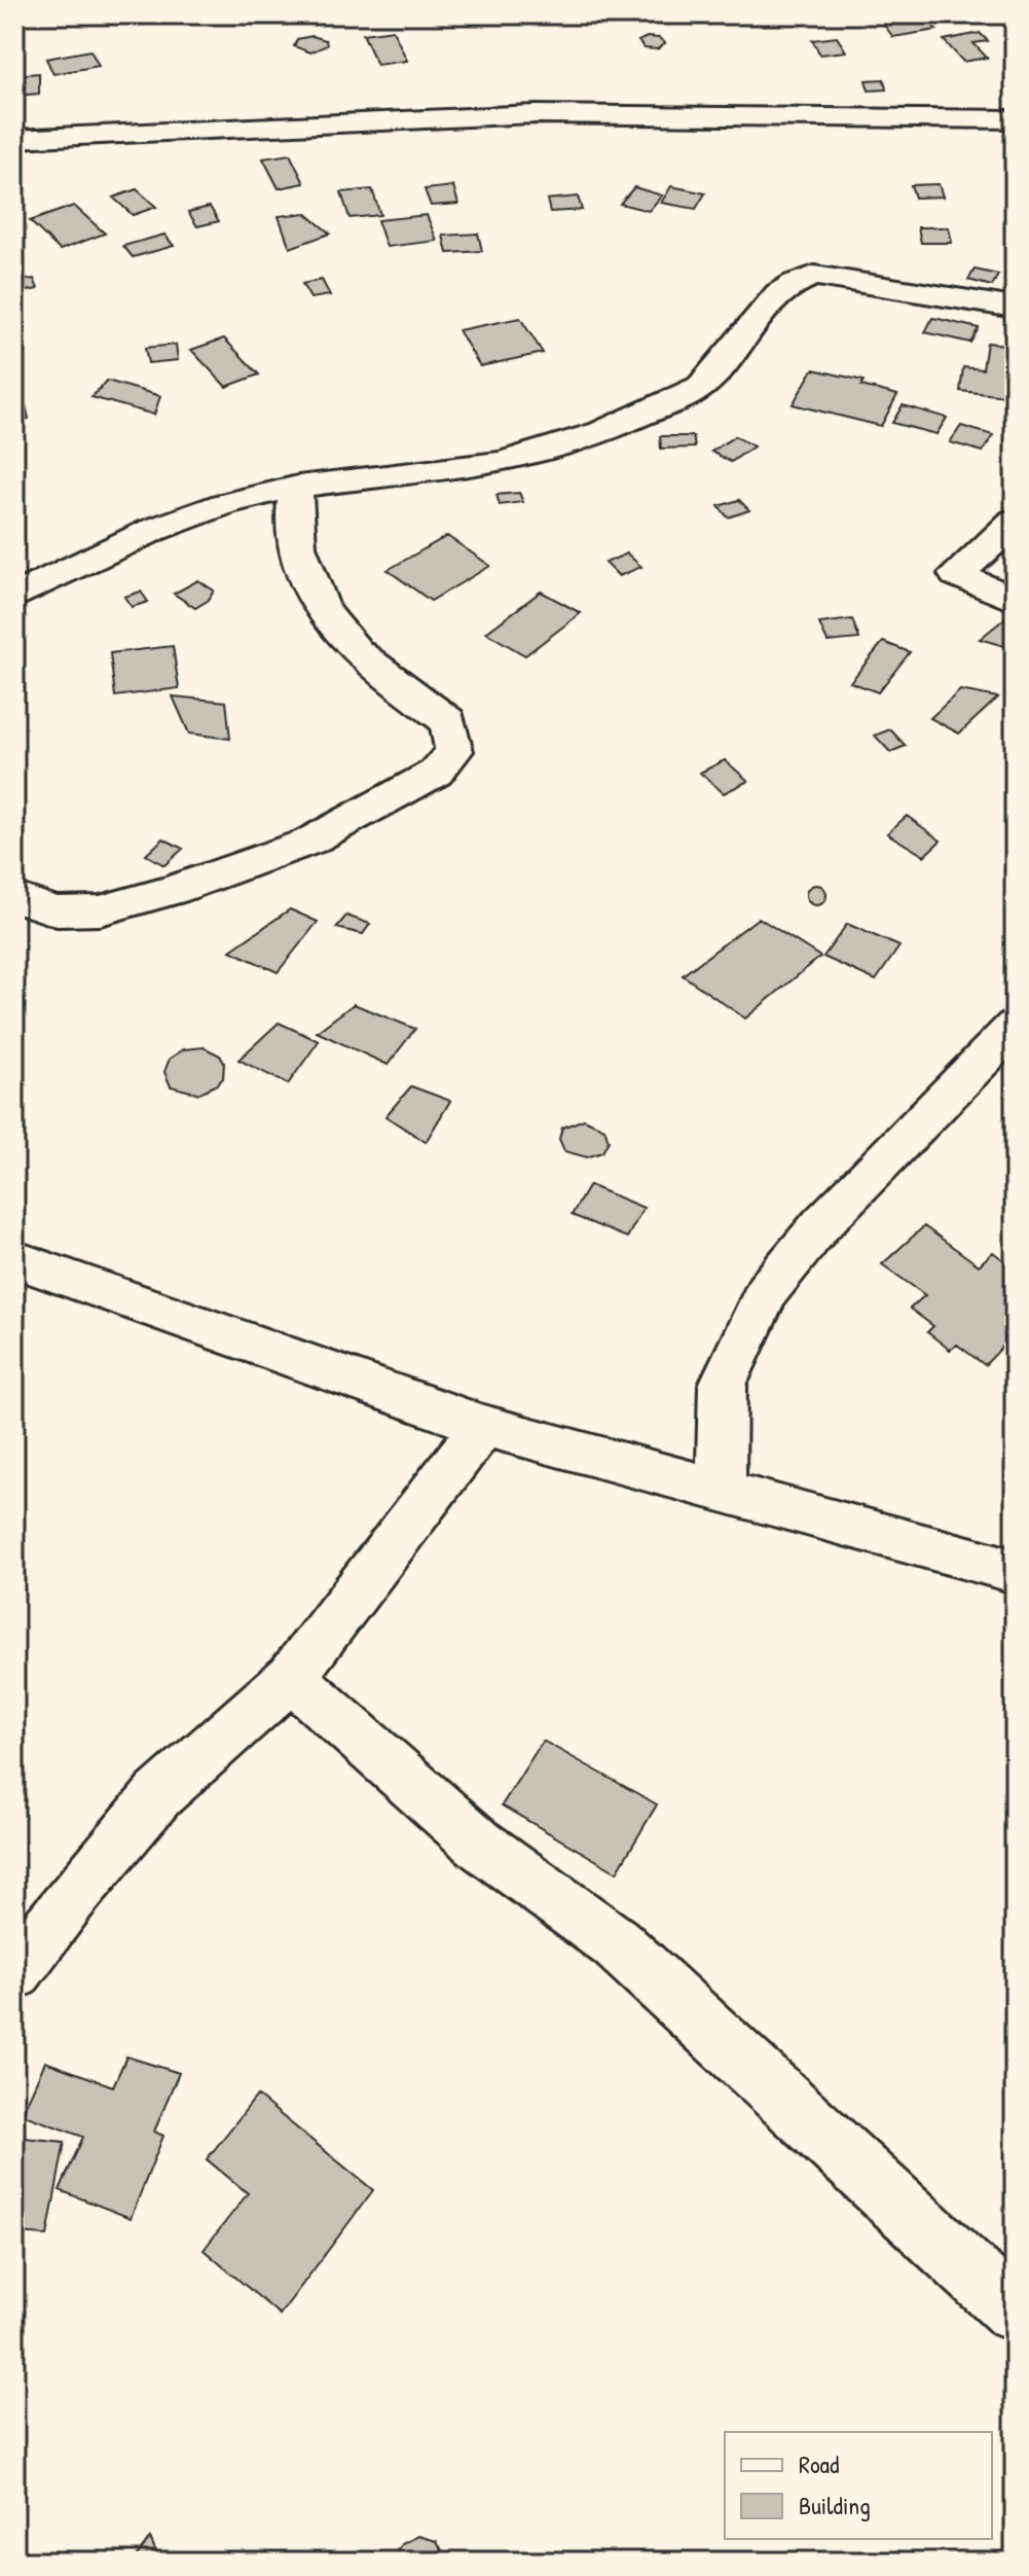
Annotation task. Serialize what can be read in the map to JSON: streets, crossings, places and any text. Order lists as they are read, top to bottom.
{
  "legend": ["Road", "Building"]
}
